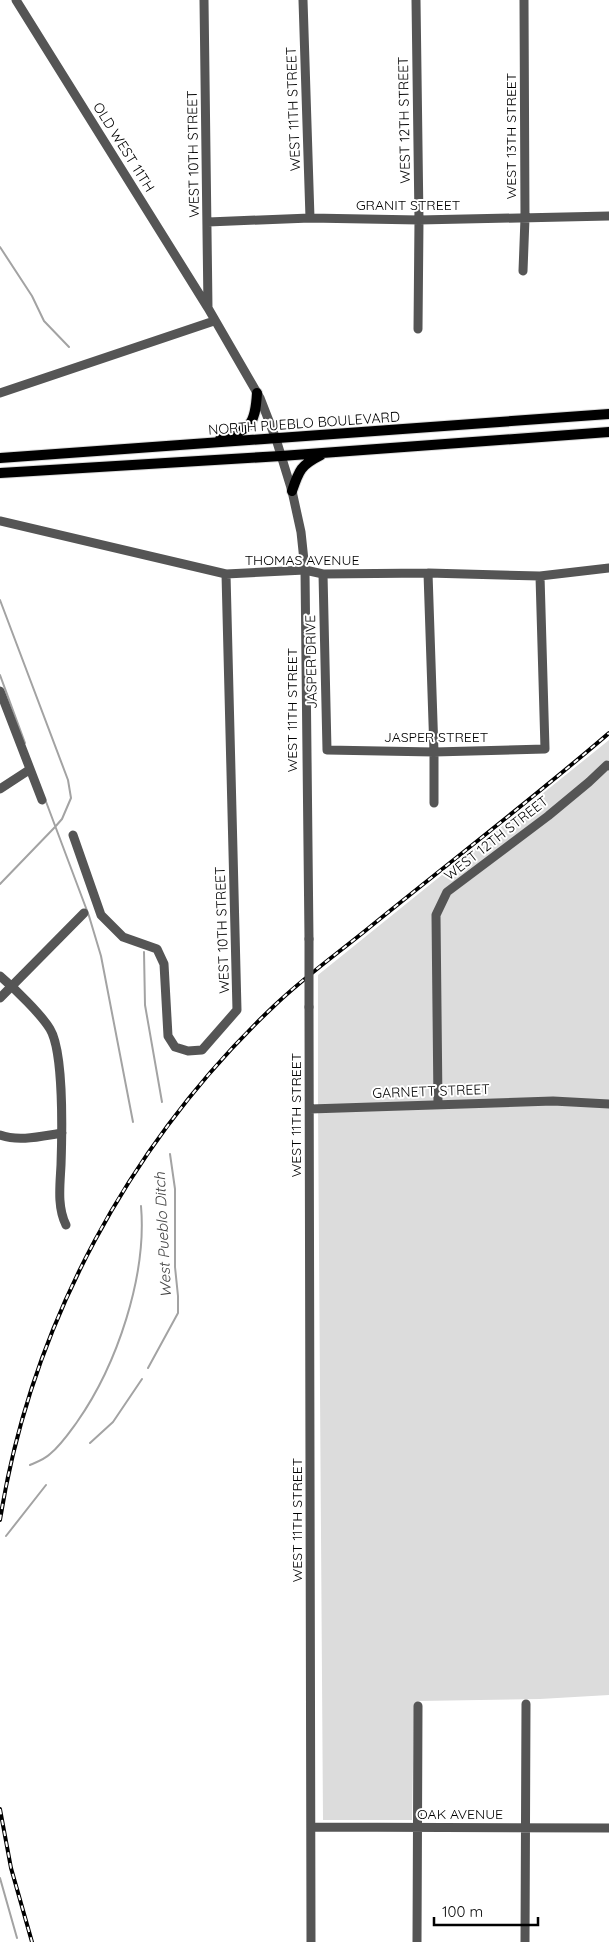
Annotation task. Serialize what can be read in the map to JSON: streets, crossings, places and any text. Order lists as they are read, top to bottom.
{
  "streets": {
    "main road": ["NORTH PUEBLO BOULEVARD"],
    "street": [
      "WEST 11TH STREET",
      "WEST 12TH STREET",
      "WEST 13TH STREET",
      "OLD WEST 11TH",
      "WEST 10TH STREET",
      "GRANIT STREET",
      "THOMAS AVENUE",
      "JASPER DRIVE",
      "JASPER STREET",
      "GARNETT STREET",
      "OAK AVENUE"
    ]
  },
  "crossings": [
    ["WEST 11TH STREET", "OLD WEST 11TH"],
    ["WEST 11TH STREET", "WEST 10TH STREET"],
    ["WEST 11TH STREET", "GRANIT STREET"],
    ["WEST 11TH STREET", "NORTH PUEBLO BOULEVARD"],
    ["WEST 11TH STREET", "THOMAS AVENUE"],
    ["WEST 11TH STREET", "GARNETT STREET"],
    ["WEST 11TH STREET", "OAK AVENUE"],
    ["WEST 12TH STREET", "GRANIT STREET"],
    ["WEST 12TH STREET", "GARNETT STREET"],
    ["WEST 13TH STREET", "GRANIT STREET"],
    ["OLD WEST 11TH", "WEST 10TH STREET"],
    ["WEST 10TH STREET", "GRANIT STREET"],
    ["WEST 10TH STREET", "THOMAS AVENUE"],
    ["THOMAS AVENUE", "JASPER DRIVE"],
    ["THOMAS AVENUE", "JASPER STREET"],
    ["JASPER DRIVE", "JASPER STREET"]
  ],
  "water": ["West Pueblo Ditch"],
  "scale_bar": "100 m"
}
